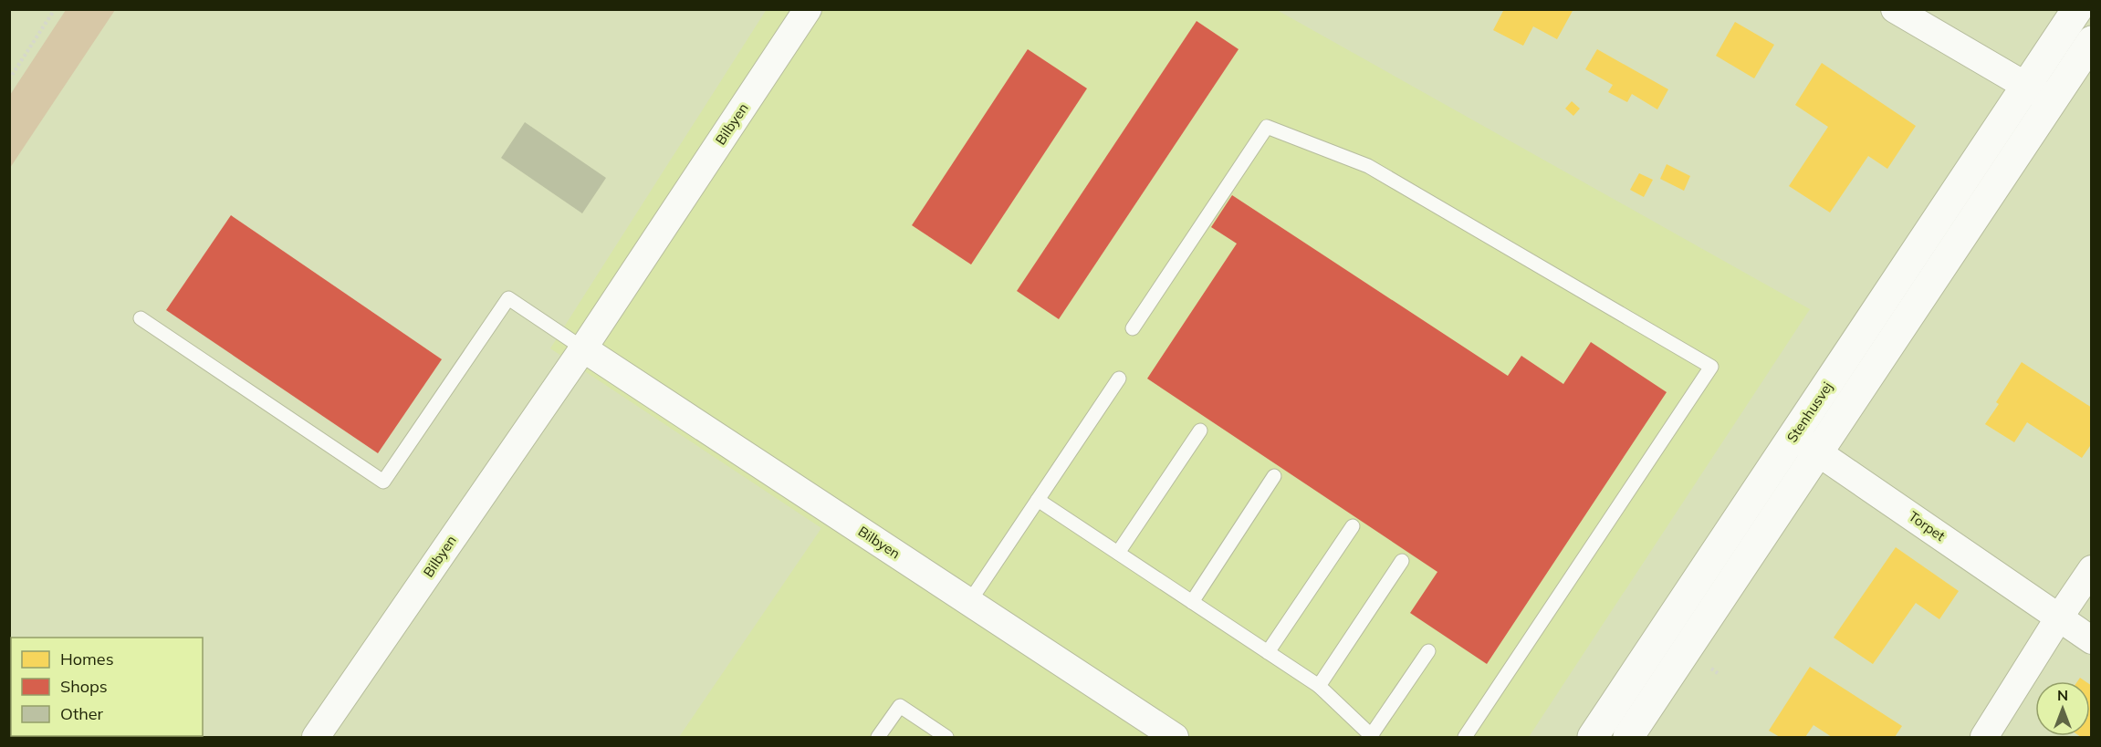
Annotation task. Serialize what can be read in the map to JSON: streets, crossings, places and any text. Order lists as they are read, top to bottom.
{
  "streets": {
    "street": ["Bilbyen", "Stenhusvej", "Torpet"]
  },
  "crossings": [
    ["Stenhusvej", "Torpet"]
  ],
  "legend": ["Homes", "Shops", "Other"],
  "north": "top"
}
